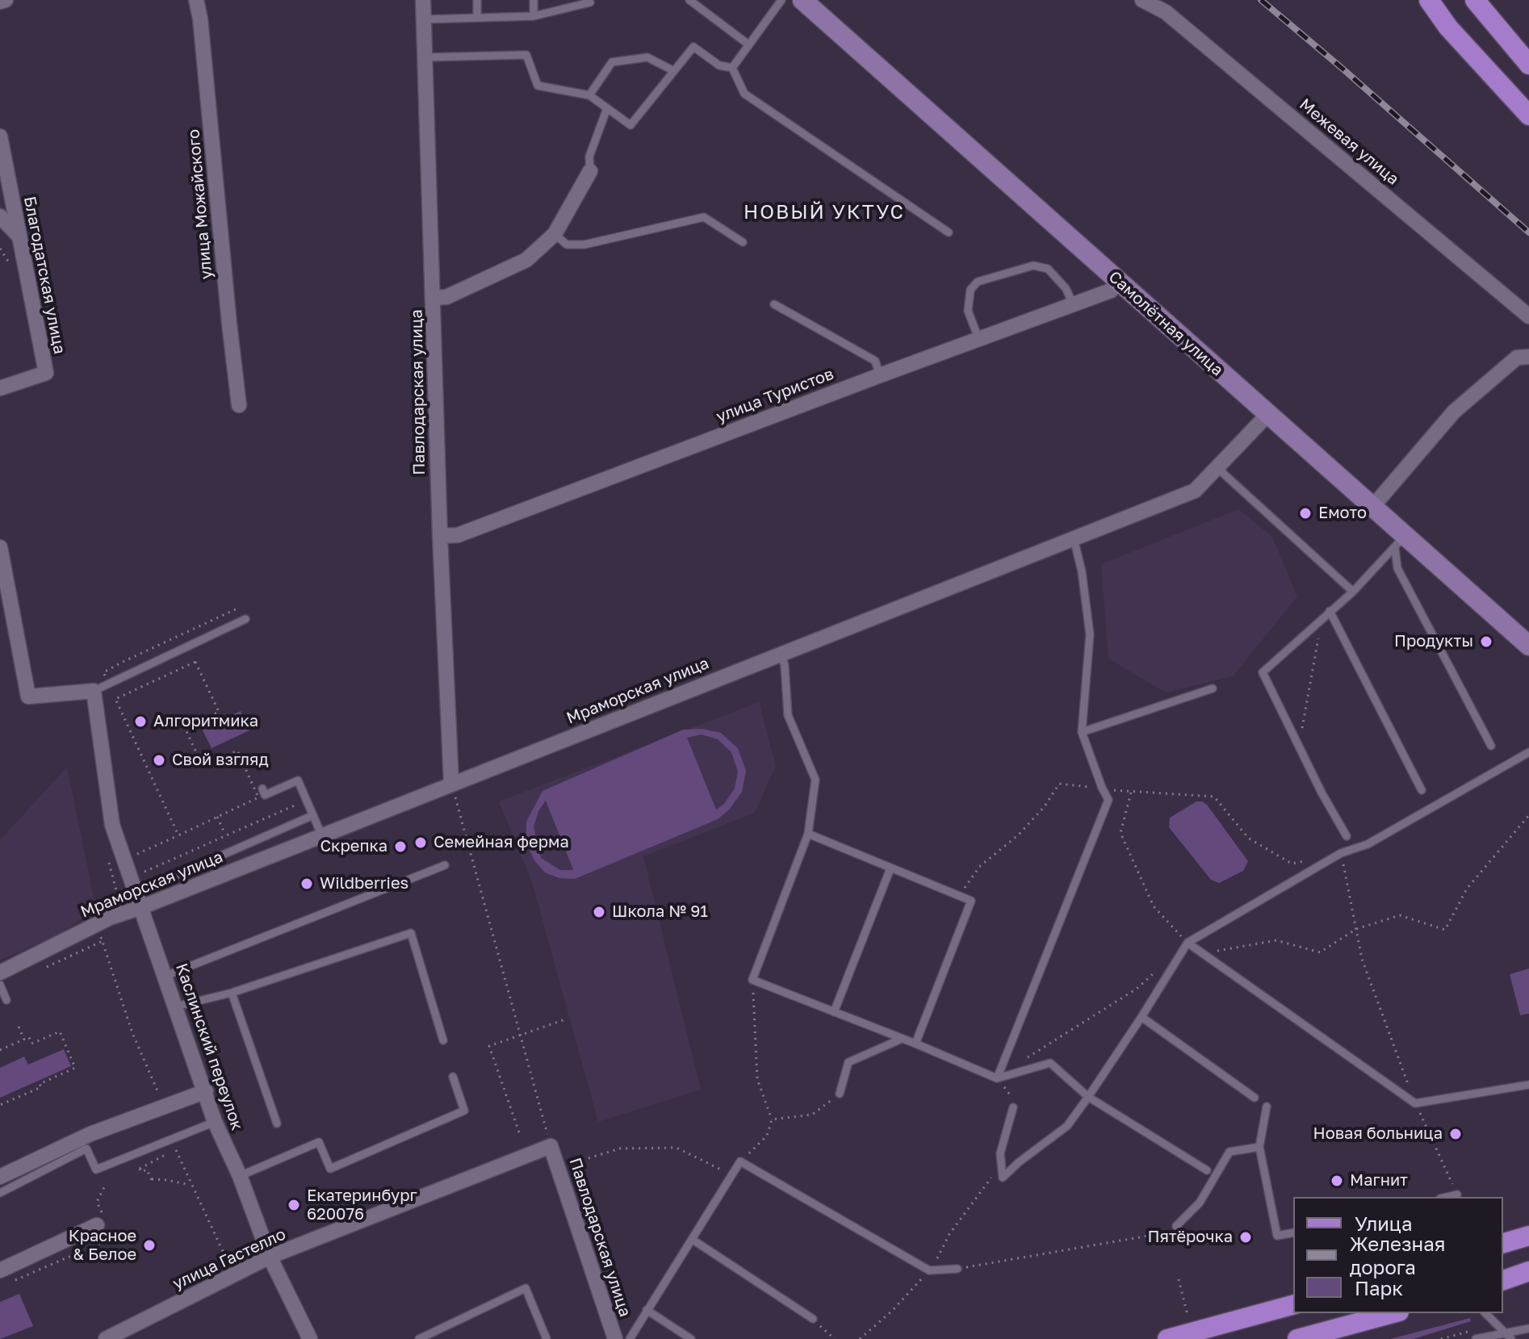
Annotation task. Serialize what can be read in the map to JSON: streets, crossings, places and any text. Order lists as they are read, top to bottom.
{
  "streets": {
    "main road": ["Самолётная улица"],
    "street": [
      "Межевая улица",
      "улица Можайского",
      "Благодатская улица",
      "Павлодарская улица",
      "улица Туристов",
      "Мраморская улица",
      "Каслинский переулок",
      "улица Гастелло"
    ]
  },
  "crossings": [
    ["Самолётная улица", "улица Туристов"],
    ["Самолётная улица", "Мраморская улица"],
    ["Павлодарская улица", "улица Туристов"],
    ["Павлодарская улица", "Мраморская улица"],
    ["Павлодарская улица", "улица Гастелло"],
    ["Мраморская улица", "Каслинский переулок"],
    ["Каслинский переулок", "улица Гастелло"]
  ],
  "districts": ["НОВЫЙ УКТУС"],
  "places": [
    "Емото",
    "Продукты",
    "Алгоритмика",
    "Свой взгляд",
    "Семейная ферма",
    "Скрепка",
    "Wildberries",
    "Школа № 91",
    "Новая больница",
    "Магнит",
    "Екатеринбург 620076",
    "Пятёрочка",
    "Красное & Белое"
  ],
  "legend": ["Улица", "Железная дорога", "Парк"]
}
